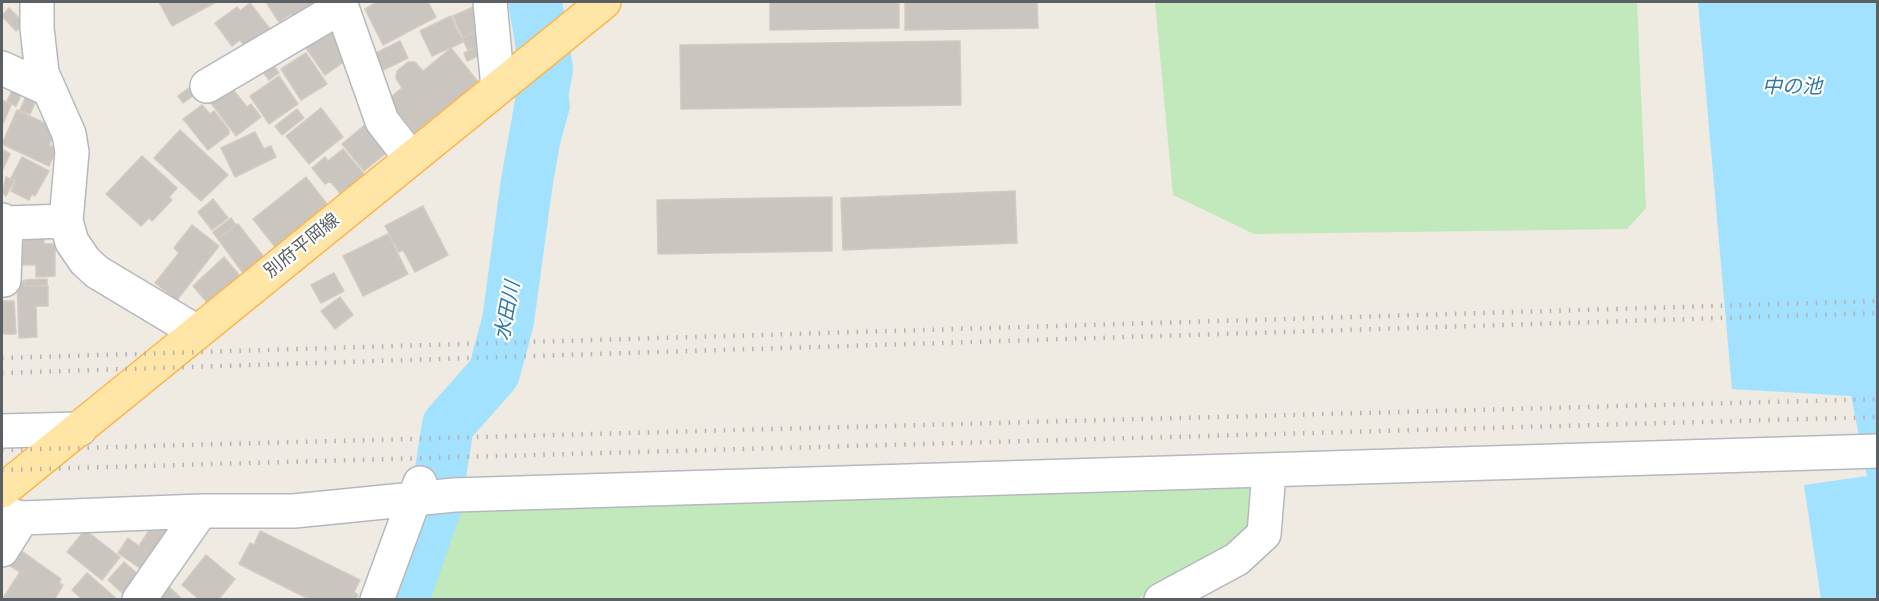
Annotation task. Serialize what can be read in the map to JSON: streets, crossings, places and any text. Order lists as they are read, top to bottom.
{
  "streets": {
    "main road": ["別府平岡線"]
  },
  "water": ["中の池", "水田川"]
}
